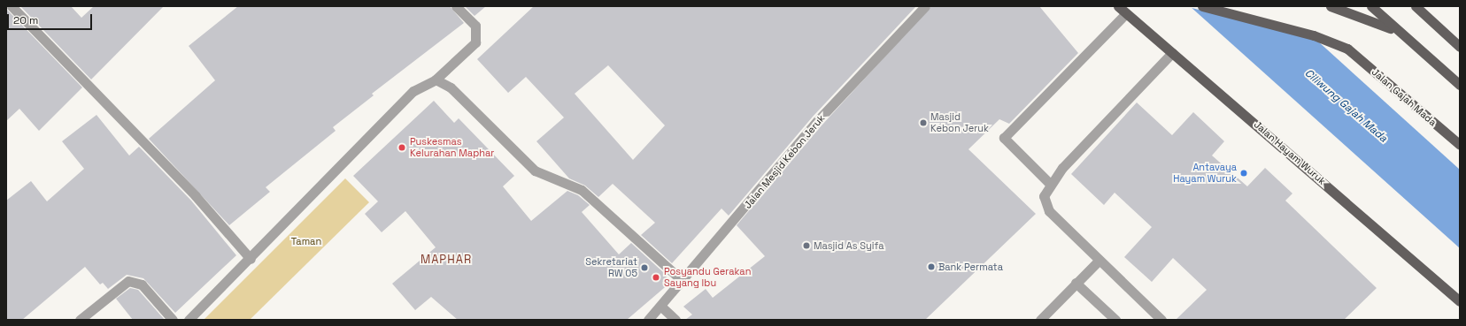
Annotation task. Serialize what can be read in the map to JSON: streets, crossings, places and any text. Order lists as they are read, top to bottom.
{
  "streets": {
    "main road": ["Jalan Gajah Mada", "Jalan Hayam Wuruk"],
    "street": ["Jalan Mesjid Kebon Jeruk"]
  },
  "districts": ["MAPHAR"],
  "water": ["Ciliwung Gajah Mada"],
  "parks": ["Taman"],
  "places": [
    "Masjid Kebon Jeruk",
    "Puskesmas Kelurahan Maphar",
    "Antavaya Hayam Wuruk",
    "Masjid As Syifa",
    "Bank Permata",
    "Sekretariat RW 05",
    "Posyandu Gerakan Sayang Ibu"
  ],
  "scale_bar": "20 m"
}
